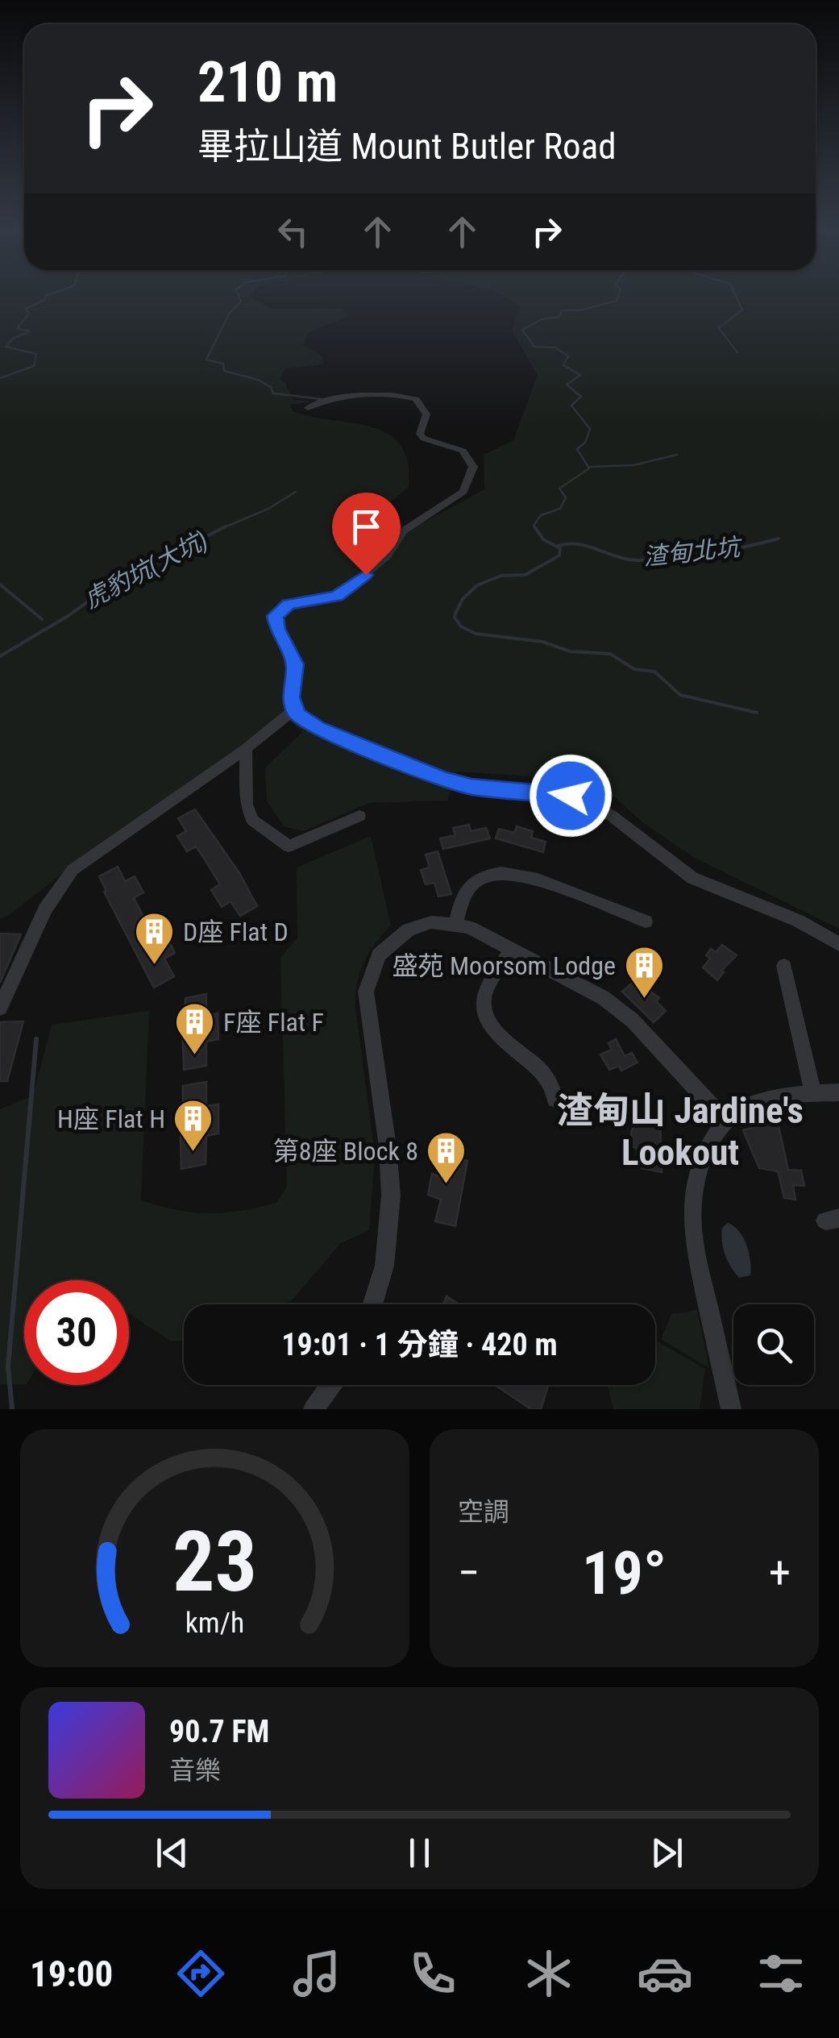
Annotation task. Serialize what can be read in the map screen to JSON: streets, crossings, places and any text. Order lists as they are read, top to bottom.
{
  "districts": ["渣甸山 Jardine's Lookout"],
  "water": ["渣甸北坑", "虎豹坑(大坑)"],
  "places": {
    "building": [
      "D座 Flat D",
      "盛苑 Moorsom Lodge",
      "F座 Flat F",
      "H座 Flat H",
      "第8座 Block 8"
    ]
  },
  "page": {
    "turn": ["210 m", "畢拉山道 Mount Butler Road"],
    "limit": "30",
    "trip": "19:01 · 1 分鐘 · 420 m",
    "tile": "空調",
    "heat": ["−", "19°", "+"],
    "song": ["90.7 FM", "音樂"],
    "tabs": "19:00",
    "gauge": ["23", "km/h"]
  }
}
